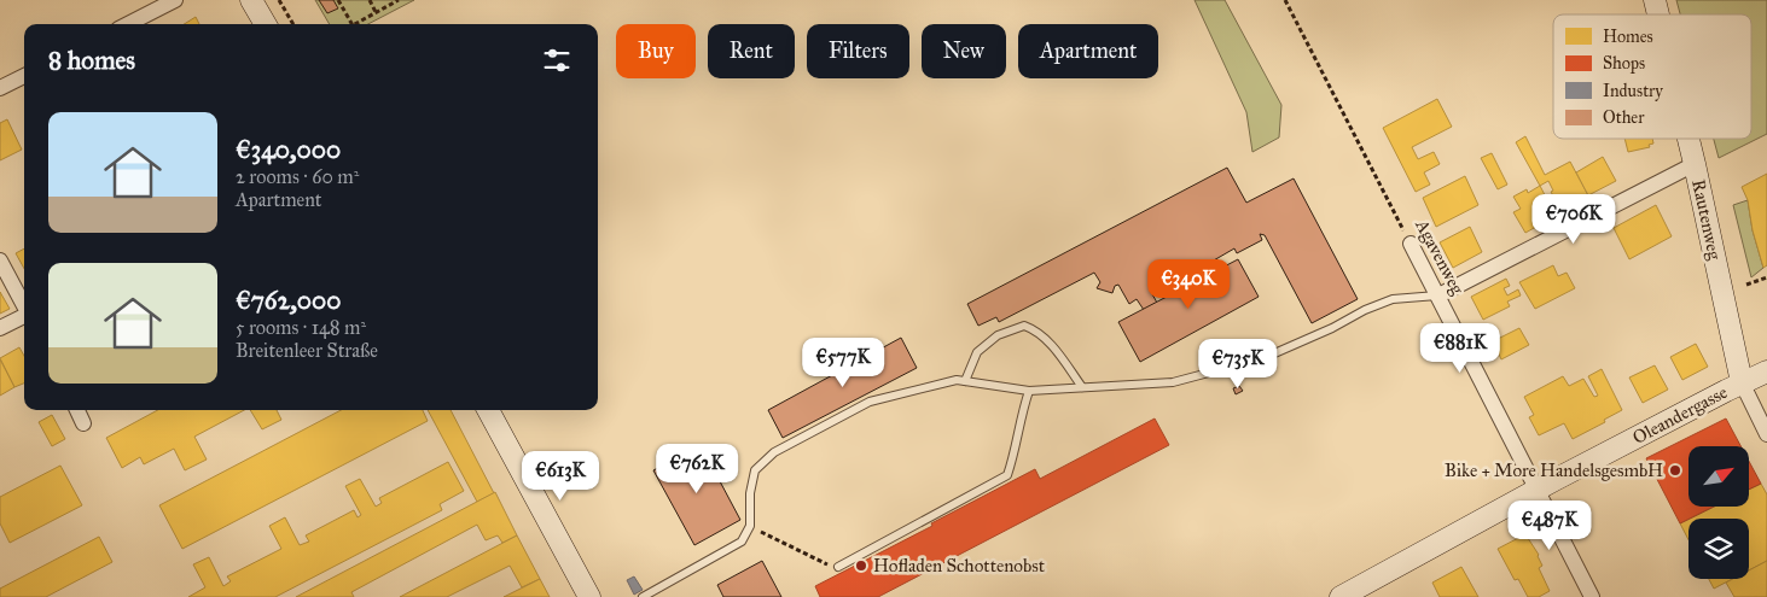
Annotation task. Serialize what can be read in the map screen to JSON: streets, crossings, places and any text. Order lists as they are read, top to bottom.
{
  "streets": {
    "street": ["Rautenweg", "Agavenweg", "Oleandergasse"]
  },
  "crossings": [
    ["Rautenweg", "Oleandergasse"],
    ["Agavenweg", "Oleandergasse"]
  ],
  "places": ["Bike + More HandelsgesmbH", "Hofladen Schottenobst"],
  "legend": [
    "Homes",
    "Shops",
    "Industry",
    "Other"
  ],
  "north": "top right",
  "page": {
    "chip": [
      "Buy",
      "Rent",
      "Filters",
      "New",
      "Apartment"
    ],
    "heading": "8 homes",
    "list": [
      {
        "name": "€340,000",
        "note": "2 rooms · 60 m² · Apartment"
      },
      {
        "name": "€762,000",
        "note": "5 rooms · 148 m² · Breitenleer Straße"
      }
    ],
    "price": [
      "€706K",
      "€340K",
      "€881K",
      "€577K",
      "€735K",
      "€762K",
      "€613K",
      "€487K"
    ]
  }
}
